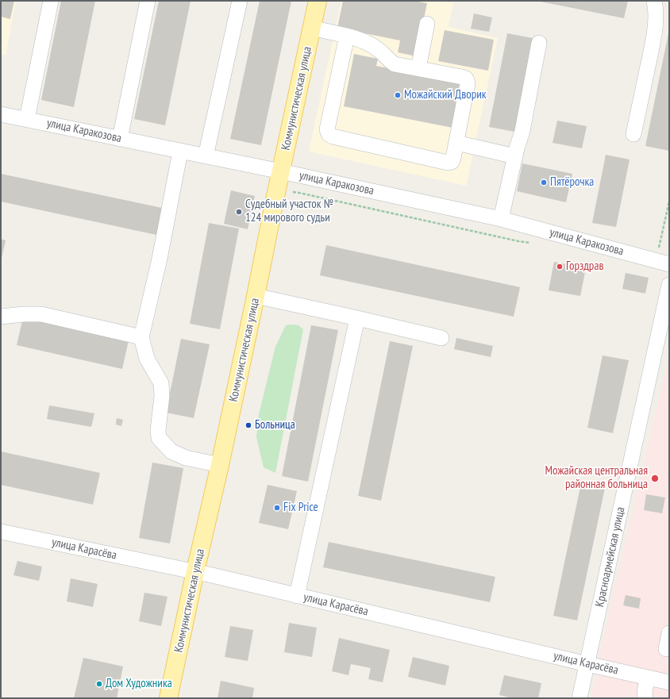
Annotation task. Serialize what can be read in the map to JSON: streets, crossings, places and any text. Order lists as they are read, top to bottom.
{
  "streets": {
    "main road": ["Коммунистическая улица"],
    "street": ["улица Каракозова", "улица Карасёва", "Красноармейская улица"]
  },
  "crossings": [
    ["Коммунистическая улица", "улица Каракозова"],
    ["Коммунистическая улица", "улица Карасёва"],
    ["улица Карасёва", "Красноармейская улица"]
  ],
  "places": [
    "Можайский Дворик",
    "Пятёрочка",
    "Судебный участок № 124 мирового судьи",
    "Горздрав",
    "Больница",
    "Можайская центральная районная больница",
    "Fix Price",
    "Дом Художника"
  ]
}
